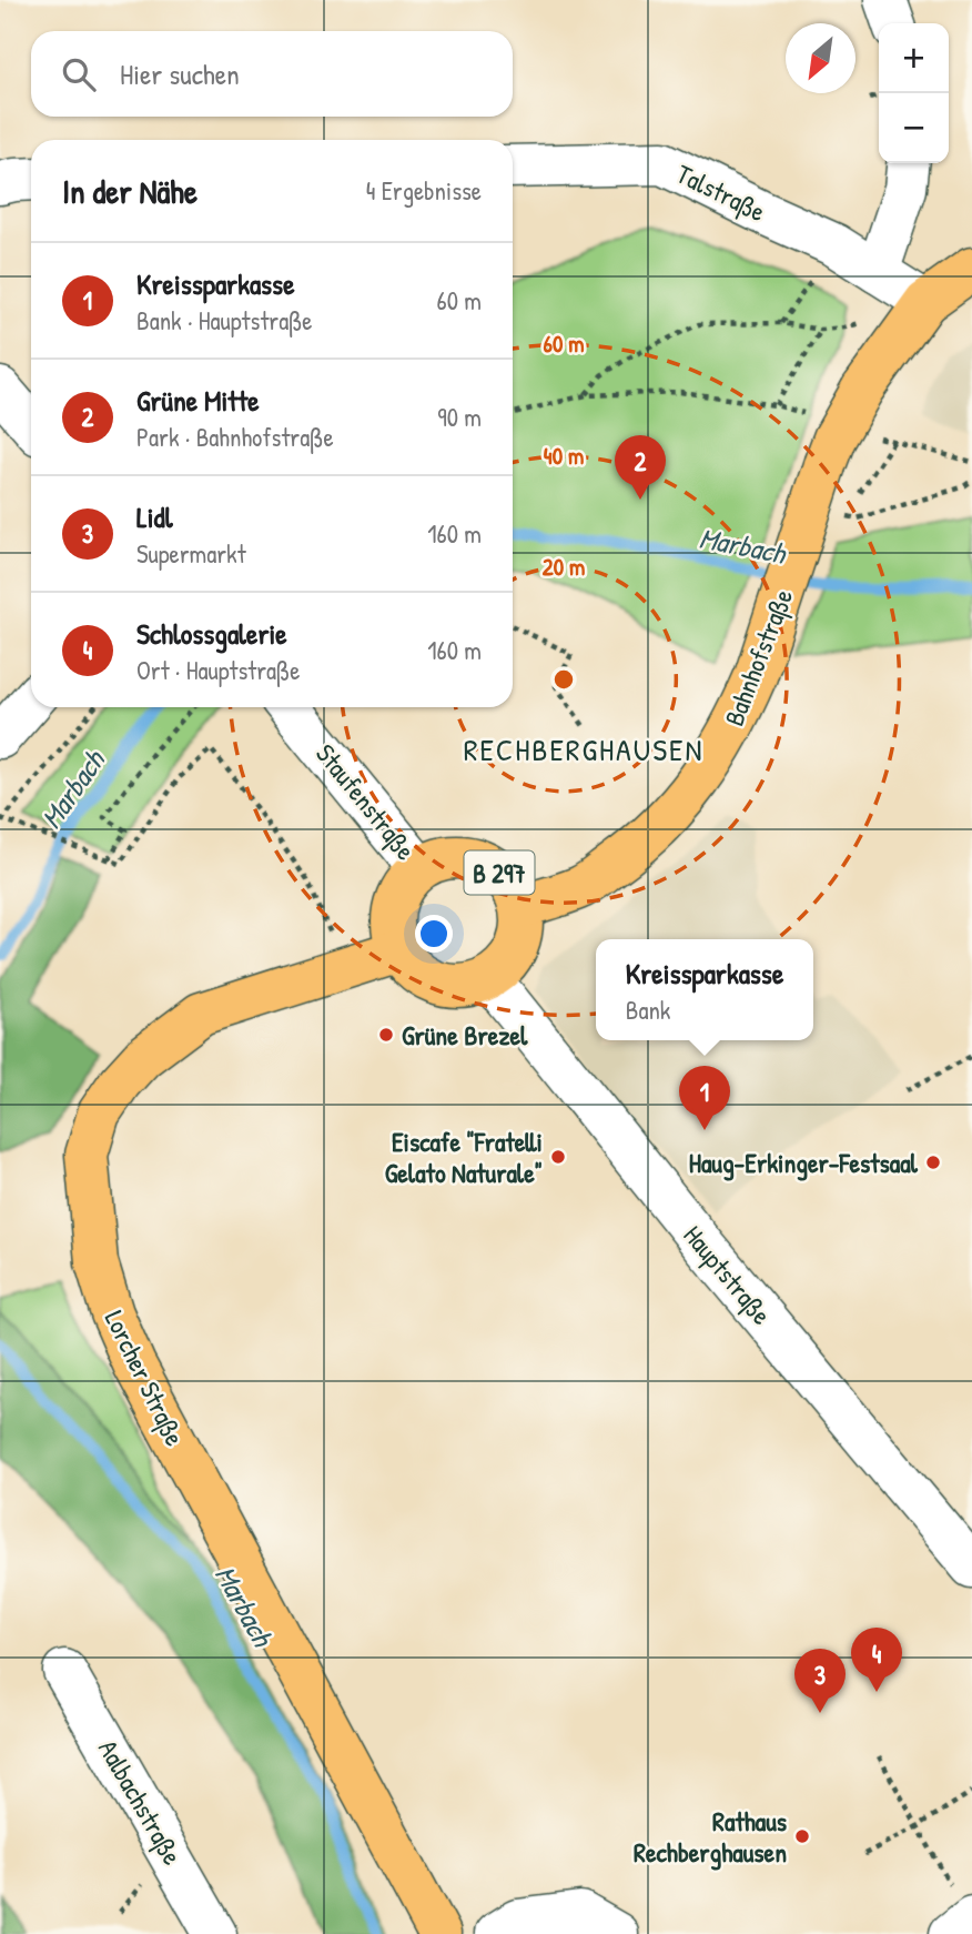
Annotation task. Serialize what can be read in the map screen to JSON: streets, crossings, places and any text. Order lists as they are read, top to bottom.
{
  "streets": {
    "main road": ["Bahnhofstraße", "B 297", "Lorcher Straße"],
    "street": [
      "Talstraße",
      "Staufenstraße",
      "Hauptstraße",
      "Aalbachstraße"
    ]
  },
  "crossings": [
    ["Talstraße", "Bahnhofstraße"],
    ["Bahnhofstraße", "Staufenstraße"],
    ["Bahnhofstraße", "B 297"],
    ["Bahnhofstraße", "Hauptstraße"],
    ["Bahnhofstraße", "Lorcher Straße"],
    ["Staufenstraße", "B 297"],
    ["Staufenstraße", "Hauptstraße"],
    ["Staufenstraße", "Lorcher Straße"],
    ["B 297", "Hauptstraße"],
    ["B 297", "Lorcher Straße"],
    ["Hauptstraße", "Lorcher Straße"]
  ],
  "districts": ["RECHBERGHAUSEN"],
  "water": ["Marbach"],
  "places": [
    "Grüne Brezel",
    "Eiscafe \"Fratelli Gelato Naturale\"",
    "Haug-Erkinger-Festsaal",
    "Rathaus Rechberghausen"
  ],
  "north": "bottom left",
  "page": {
    "map_buttons": ["+", "−"],
    "search": "Hier suchen",
    "heading": ["In der Nähe", "4 Ergebnisse"],
    "list": [
      {
        "mark": "1",
        "name": "Kreissparkasse",
        "note": "Bank · Hauptstraße",
        "value": "60 m"
      },
      {
        "mark": "2",
        "name": "Grüne Mitte",
        "note": "Park · Bahnhofstraße",
        "value": "90 m"
      },
      {
        "mark": "3",
        "name": "Lidl",
        "note": "Supermarkt",
        "value": "160 m"
      },
      {
        "mark": "4",
        "name": "Schlossgalerie",
        "note": "Ort · Hauptstraße",
        "value": "160 m"
      }
    ],
    "pins": [
      "2",
      "1",
      "4",
      "3"
    ],
    "popup": ["Kreissparkasse", "Bank"]
  },
  "rings": ["60 m", "40 m", "20 m"]
}
